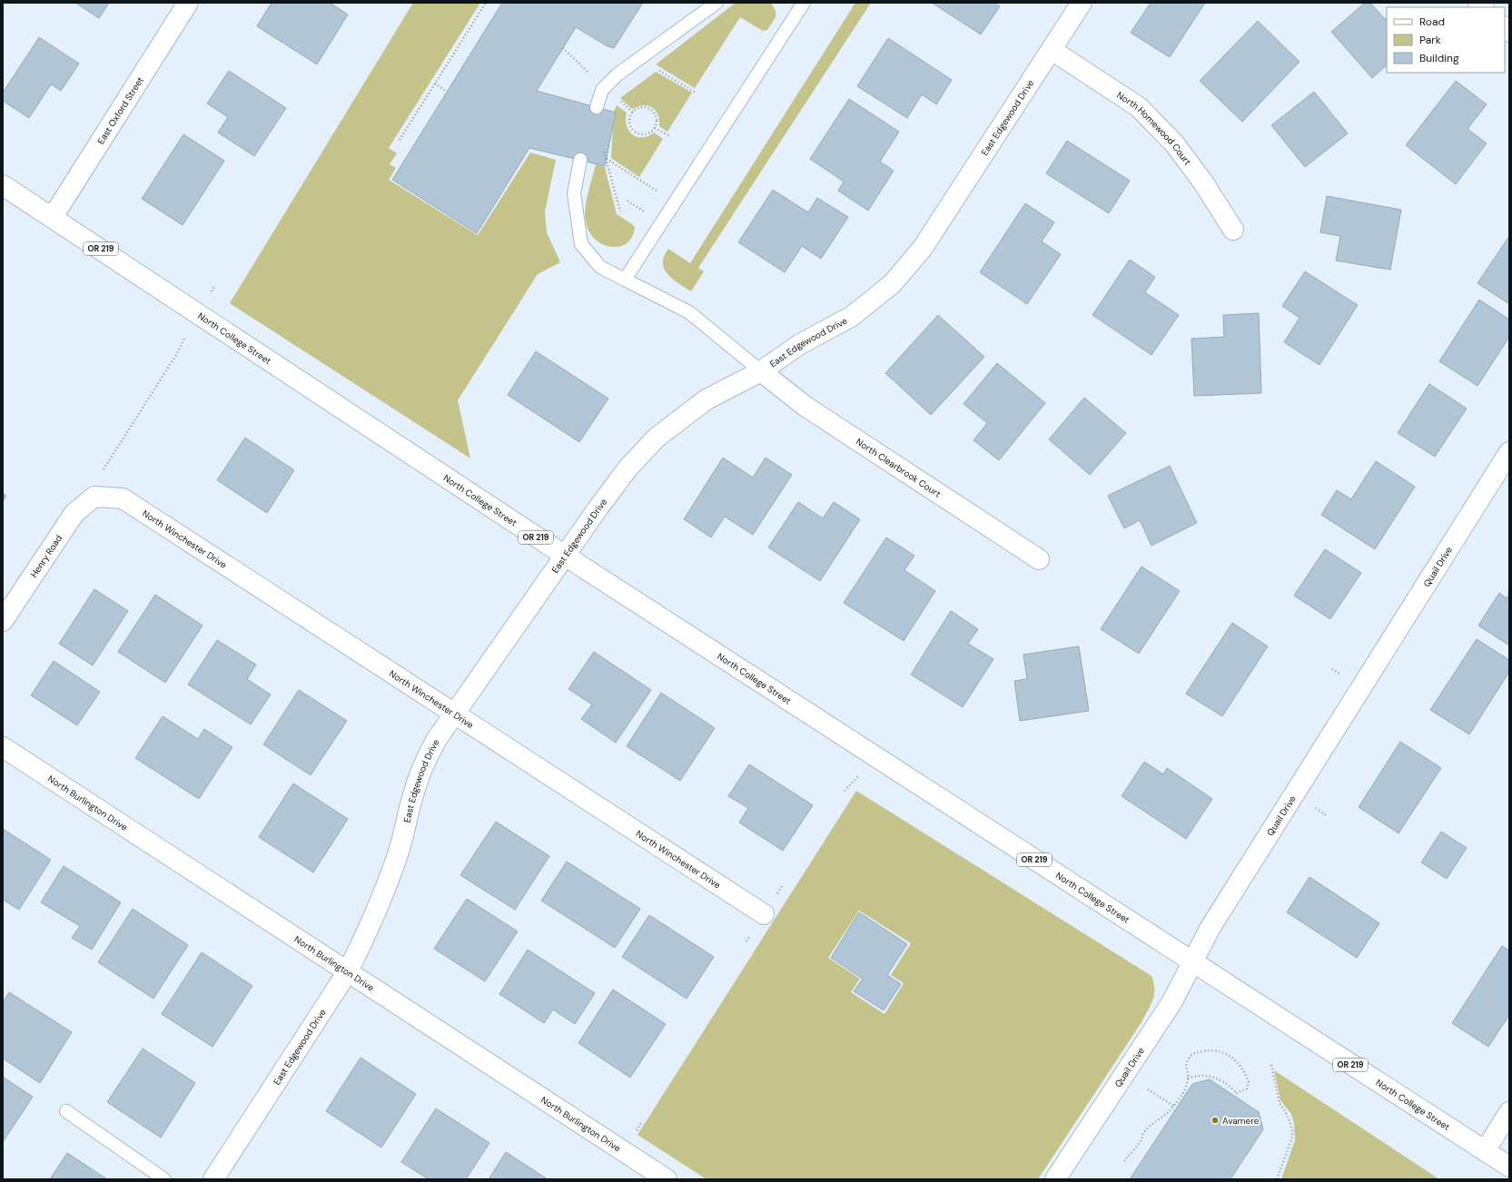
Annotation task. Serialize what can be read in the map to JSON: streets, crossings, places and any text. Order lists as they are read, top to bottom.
{
  "streets": {
    "street": [
      "East Oxford Street",
      "East Edgewood Drive",
      "North Homewood Court",
      "OR 219",
      "North College Street",
      "North Clearbrook Court",
      "North Winchester Drive",
      "Henry Road",
      "Quail Drive",
      "North Burlington Drive"
    ]
  },
  "crossings": [
    ["East Oxford Street", "North College Street"],
    ["East Edgewood Drive", "North Homewood Court"],
    ["East Edgewood Drive", "North College Street"],
    ["East Edgewood Drive", "North Clearbrook Court"],
    ["East Edgewood Drive", "North Winchester Drive"],
    ["East Edgewood Drive", "North Burlington Drive"],
    ["North College Street", "Quail Drive"],
    ["North Winchester Drive", "Henry Road"]
  ],
  "places": ["Avamere"],
  "legend": ["Road", "Park", "Building"]
}
